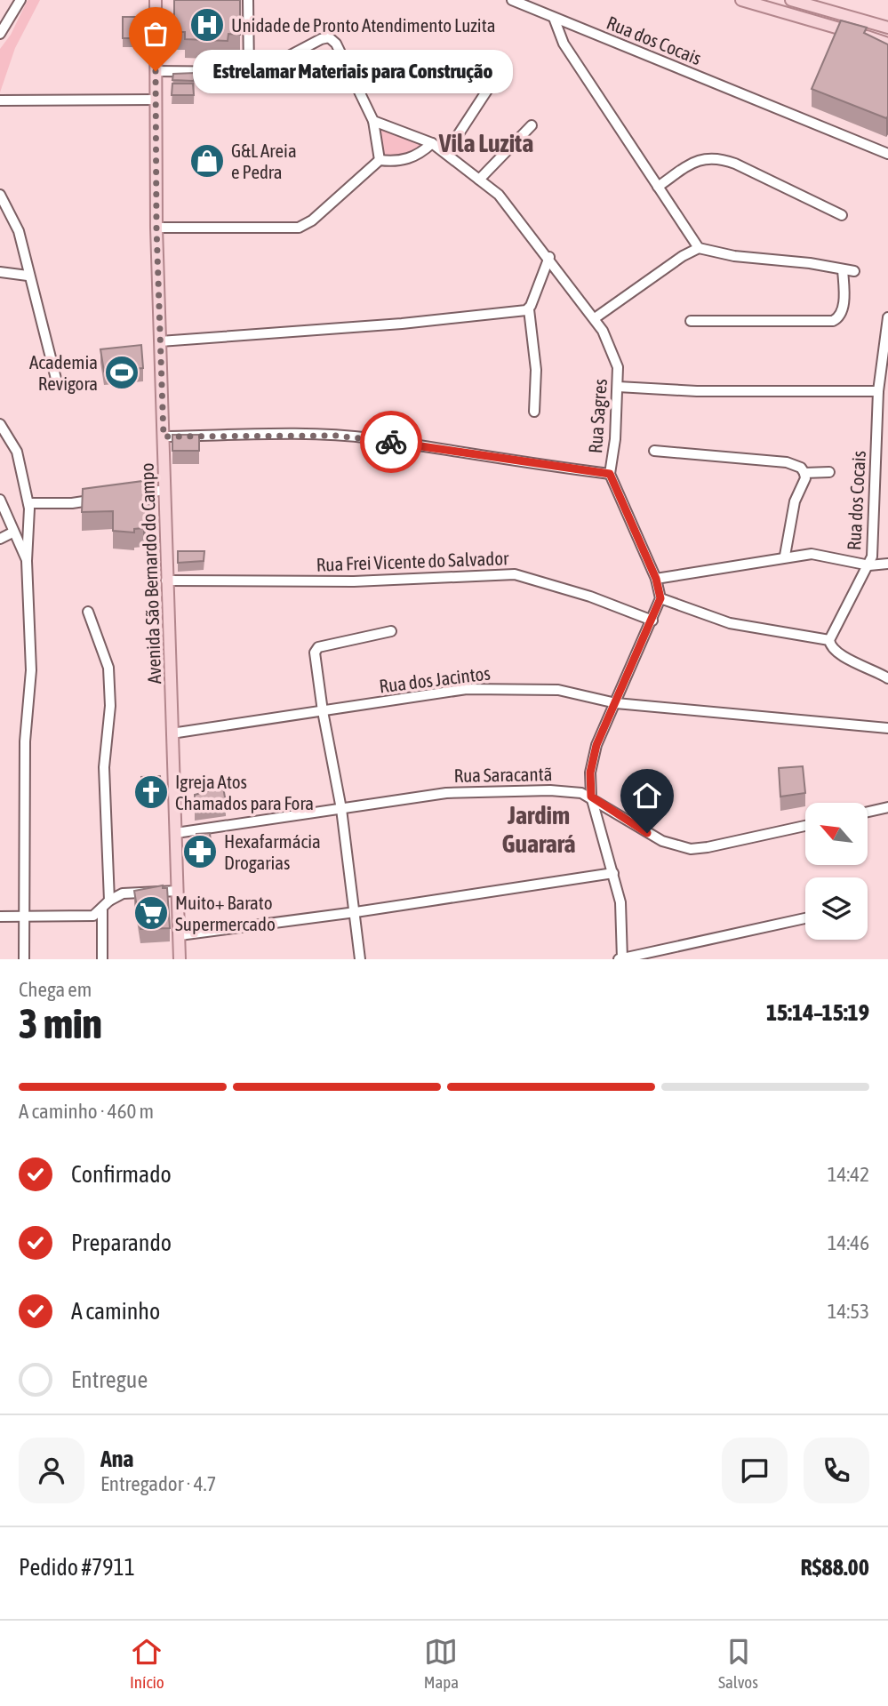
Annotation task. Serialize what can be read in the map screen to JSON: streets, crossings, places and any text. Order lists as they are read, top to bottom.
{
  "streets": {
    "main road": ["Avenida São Bernardo do Campo"],
    "street": [
      "Rua dos Cocais",
      "Rua Sagres",
      "Rua Frei Vicente do Salvador",
      "Rua dos Jacintos",
      "Rua Saracantã"
    ]
  },
  "crossings": [
    ["Rua Frei Vicente do Salvador", "Avenida São Bernardo do Campo"],
    ["Avenida São Bernardo do Campo", "Rua dos Jacintos"],
    ["Avenida São Bernardo do Campo", "Rua Saracantã"]
  ],
  "districts": ["Vila Luzita", "Jardim Guarará"],
  "places": {
    "hospital": ["Unidade de Pronto Atendimento Luzita"],
    "other": ["Estrelamar Materiais para Construção"],
    "shop": ["G&L Areia e Pedra"],
    "sports": ["Academia Revigora"],
    "church": ["Igreja Atos Chamados para Fora"],
    "pharmacy": ["Hexafarmácia Drogarias"],
    "supermarket": ["Muito+ Barato Supermercado"]
  },
  "north": "top left",
  "page": {
    "bubble": "Estrelamar Materiais para Construção",
    "heading": ["3 min", "Chega em", "15:14–15:19"],
    "panel": [
      "Ana",
      "Entregador · 4.7",
      "Pedido #7911",
      "R$88.00"
    ],
    "bar": "A caminho · 460 m",
    "list": [
      ["Confirmado", "14:42"],
      ["Preparando", "14:46"],
      ["A caminho", "14:53"],
      "Entregue"
    ],
    "tabs": ["Início", "Mapa", "Salvos"]
  }
}
